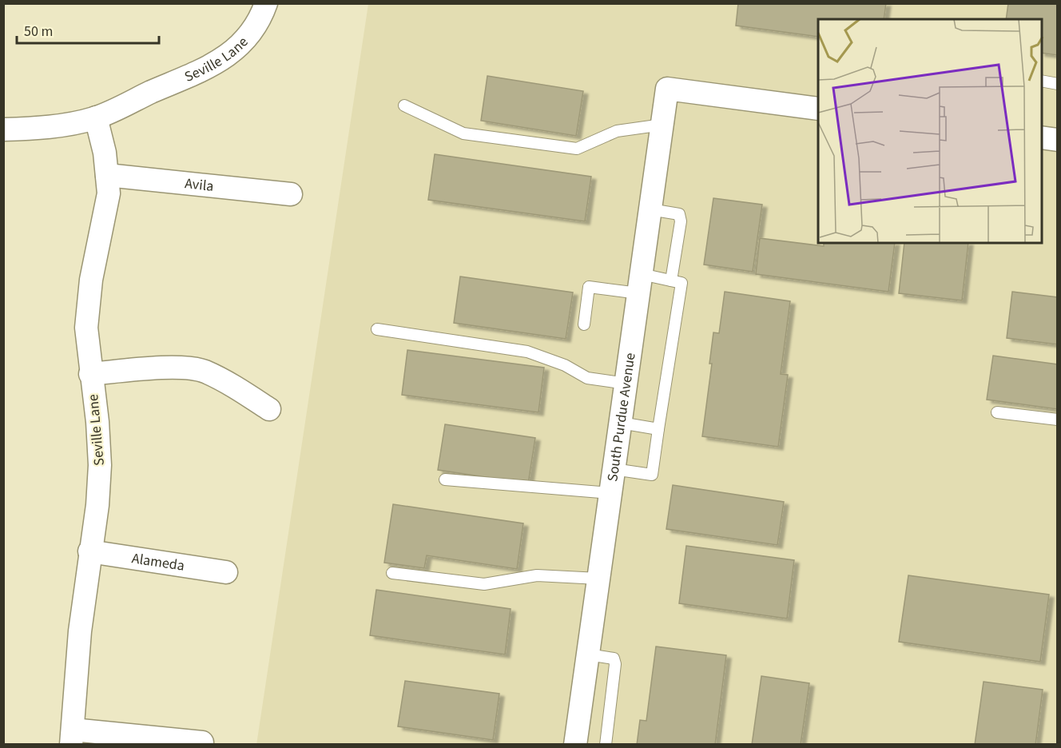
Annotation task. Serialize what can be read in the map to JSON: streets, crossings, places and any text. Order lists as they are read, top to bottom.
{
  "streets": {
    "street": [
      "Seville Lane",
      "Avila",
      "South Purdue Avenue",
      "Alameda"
    ]
  },
  "crossings": [
    ["Seville Lane", "Avila"],
    ["Seville Lane", "Alameda"]
  ],
  "scale_bar": "50 m"
}
